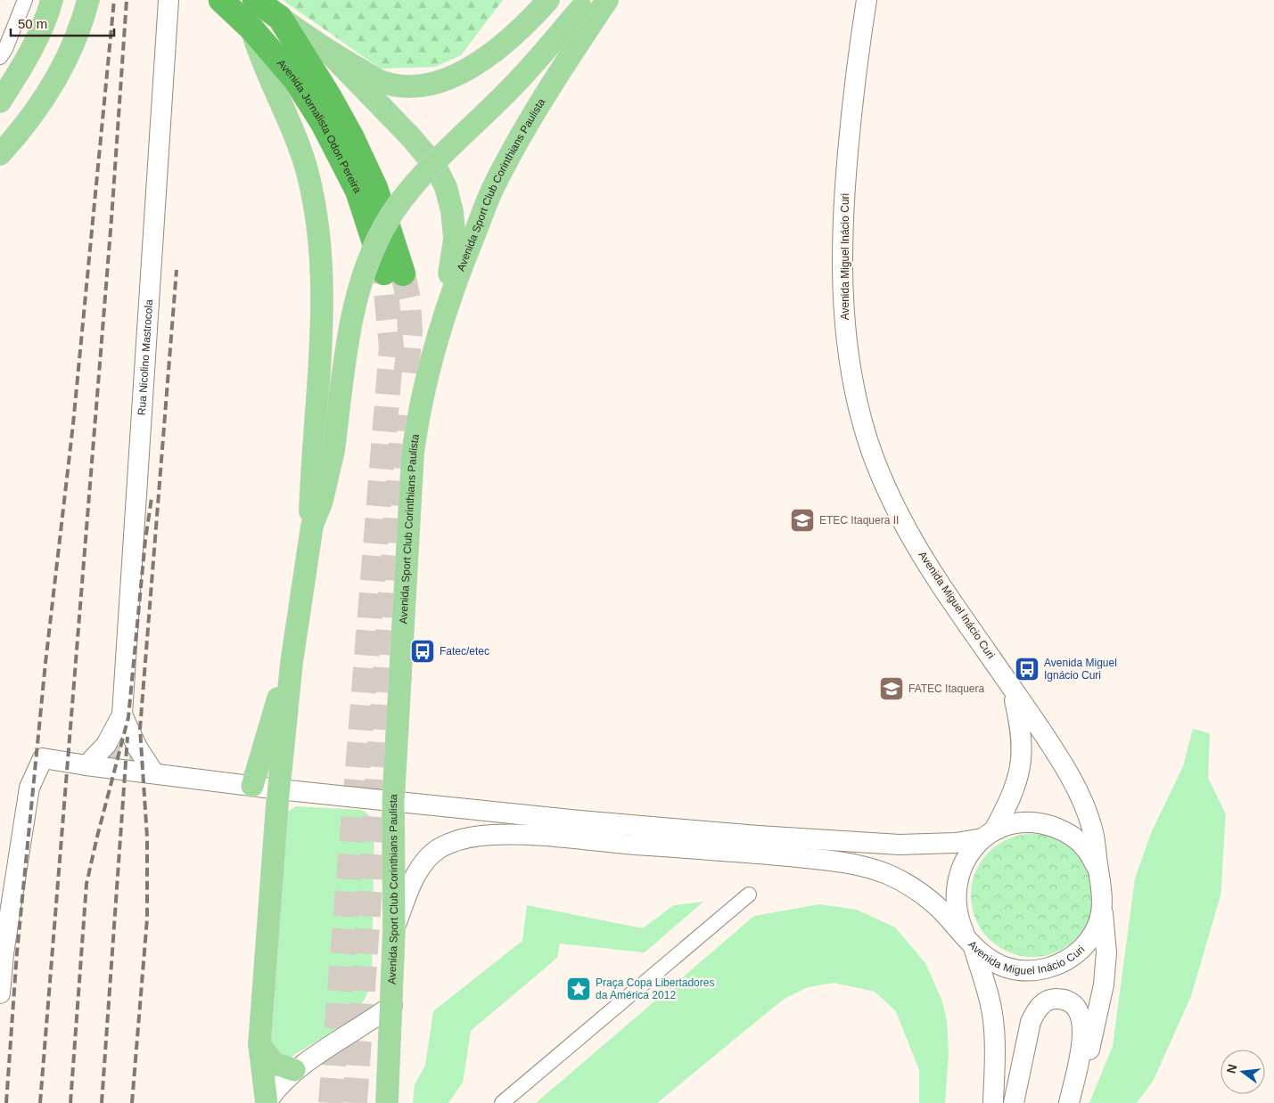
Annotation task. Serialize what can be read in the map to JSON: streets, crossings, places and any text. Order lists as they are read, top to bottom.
{
  "streets": {
    "highway": ["Avenida Jornalista Odon Pereira"],
    "main road": ["Avenida Sport Club Corinthians Paulista"],
    "street": ["Avenida Miguel Inácio Curi", "Rua Nicolino Mastrocola"]
  },
  "places": {
    "school or university": ["ETEC Itaquera II", "FATEC Itaquera"],
    "bus stop": ["Fatec/etec", "Avenida Miguel Ignácio Curi"],
    "place": ["Praça Copa Libertadores da América 2012"]
  },
  "scale_bar": "50 m",
  "north": "left"
}
